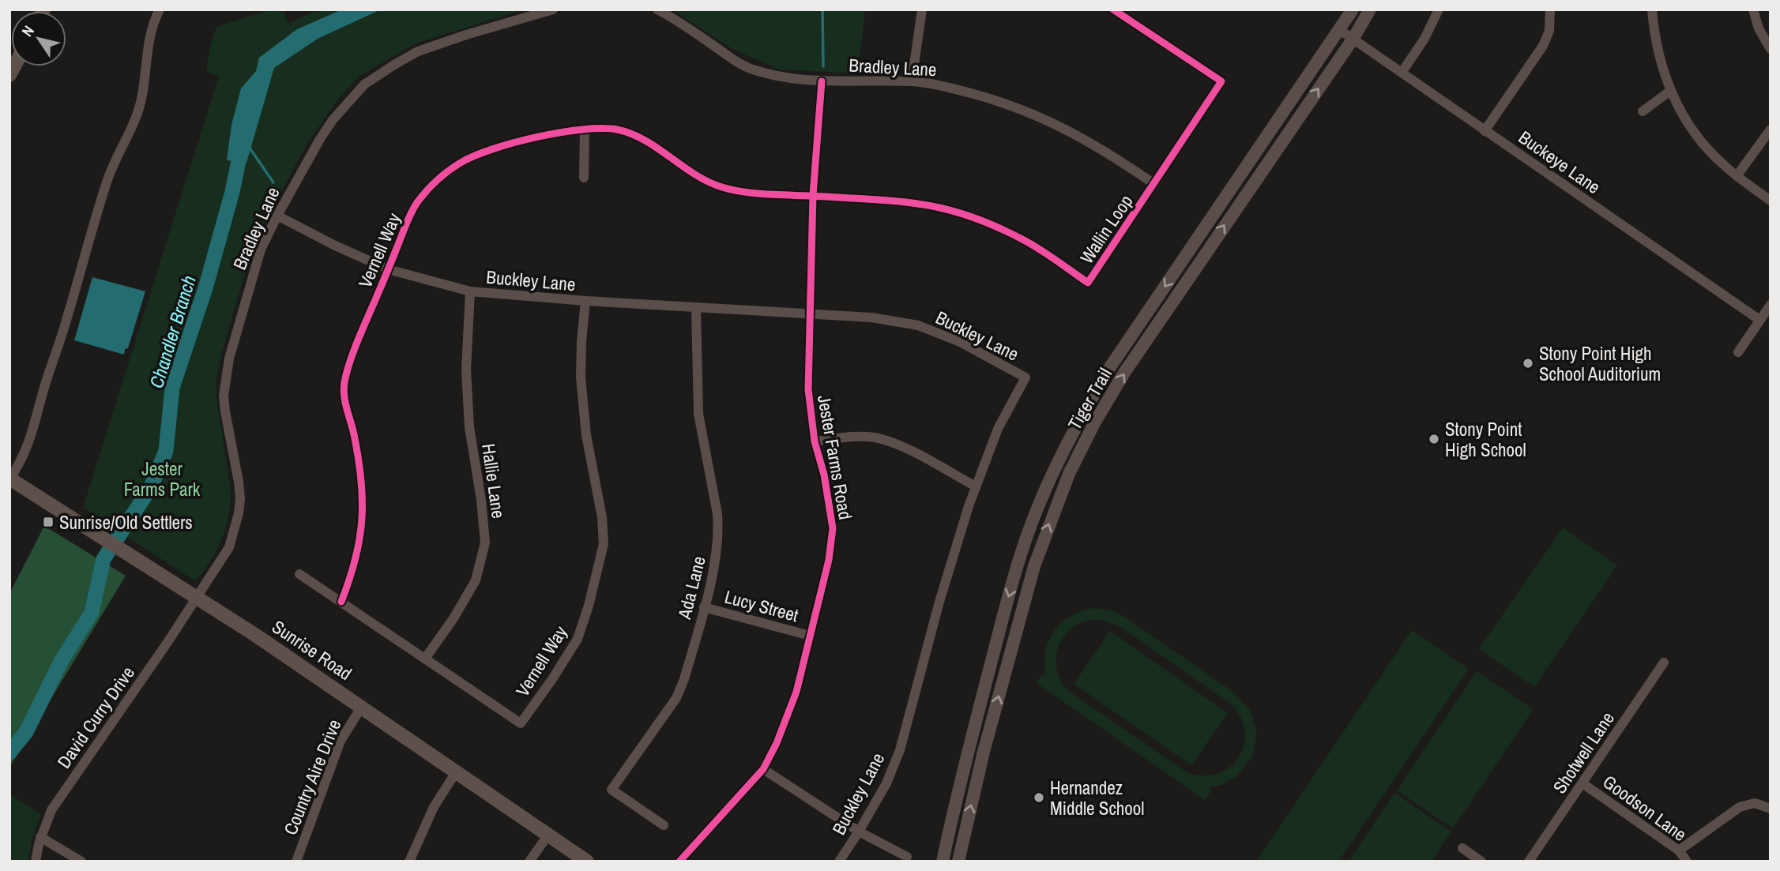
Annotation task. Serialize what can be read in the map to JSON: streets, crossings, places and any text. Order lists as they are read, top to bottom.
{
  "streets": {
    "main road": ["Sunrise Road"],
    "street": [
      "Bradley Lane",
      "Buckeye Lane",
      "Wallin Loop",
      "Vernell Way",
      "Buckley Lane",
      "Tiger Trail",
      "Jester Farms Road",
      "Hallie Lane",
      "Ada Lane",
      "Lucy Street",
      "David Curry Drive",
      "Shotwell Lane",
      "Country Aire Drive",
      "Goodson Lane"
    ]
  },
  "crossings": [
    ["Bradley Lane", "Wallin Loop"],
    ["Bradley Lane", "Buckley Lane"],
    ["Bradley Lane", "Jester Farms Road"],
    ["Bradley Lane", "Sunrise Road"],
    ["Bradley Lane", "David Curry Drive"],
    ["Buckeye Lane", "Tiger Trail"],
    ["Wallin Loop", "Vernell Way"],
    ["Wallin Loop", "Jester Farms Road"],
    ["Vernell Way", "Buckley Lane"],
    ["Vernell Way", "Jester Farms Road"],
    ["Vernell Way", "Hallie Lane"],
    ["Buckley Lane", "Jester Farms Road"],
    ["Buckley Lane", "Hallie Lane"],
    ["Buckley Lane", "Ada Lane"],
    ["Jester Farms Road", "Lucy Street"],
    ["Ada Lane", "Lucy Street"],
    ["Sunrise Road", "David Curry Drive"],
    ["Sunrise Road", "Country Aire Drive"],
    ["Shotwell Lane", "Goodson Lane"]
  ],
  "water": ["Chandler Branch"],
  "parks": ["Jester Farms Park"],
  "places": {
    "other": ["Stony Point High School Auditorium", "Stony Point High School", "Hernandez Middle School"],
    "transit": ["Sunrise/Old Settlers"]
  },
  "north": "top left"
}
